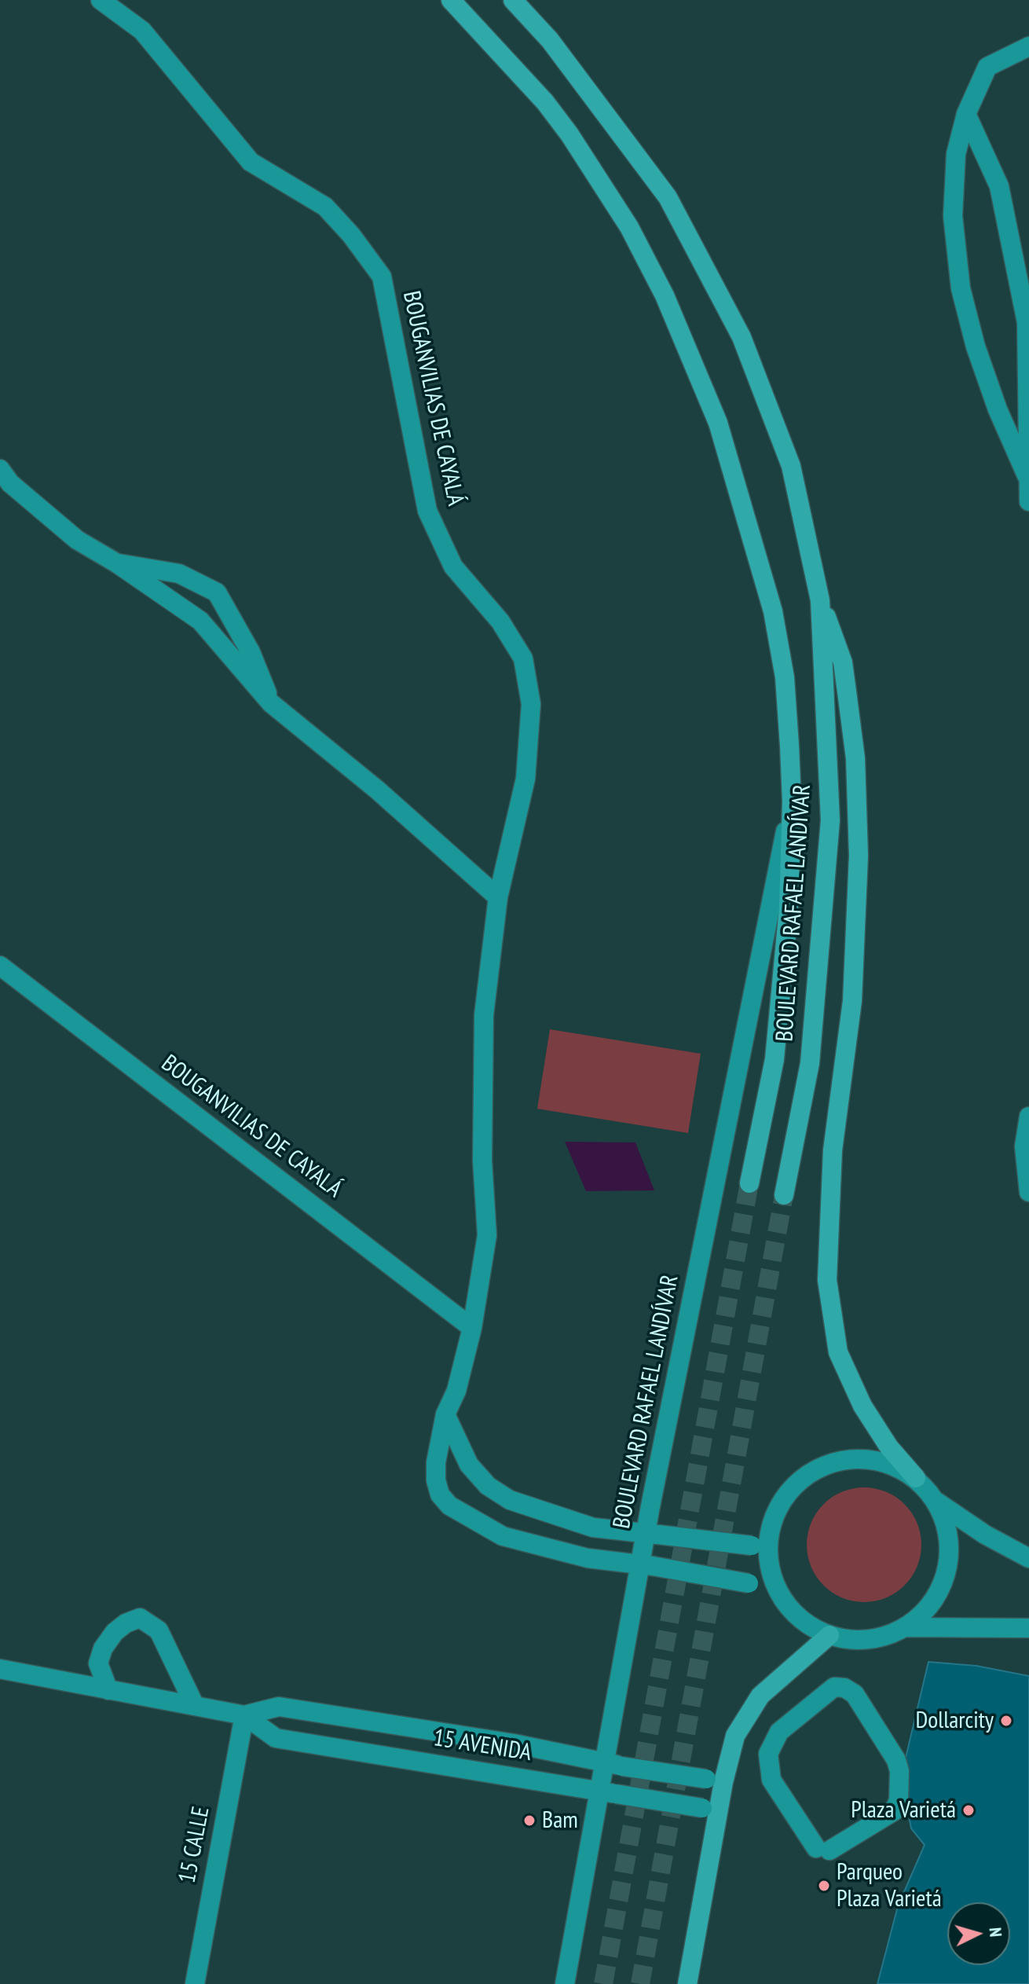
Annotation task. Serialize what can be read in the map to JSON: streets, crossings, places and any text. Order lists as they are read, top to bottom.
{
  "streets": {
    "main road": ["BOULEVARD RAFAEL LANDÍVAR"],
    "street": ["BOUGANVILIAS DE CAYALÁ", "15 AVENIDA", "15 CALLE"]
  },
  "crossings": [
    ["BOUGANVILIAS DE CAYALÁ", "BOULEVARD RAFAEL LANDÍVAR"],
    ["BOULEVARD RAFAEL LANDÍVAR", "15 AVENIDA"],
    ["15 AVENIDA", "15 CALLE"]
  ],
  "places": [
    "Dollarcity",
    "Plaza Varietá",
    "Bam",
    "Parqueo Plaza Varietá"
  ],
  "north": "right"
}
